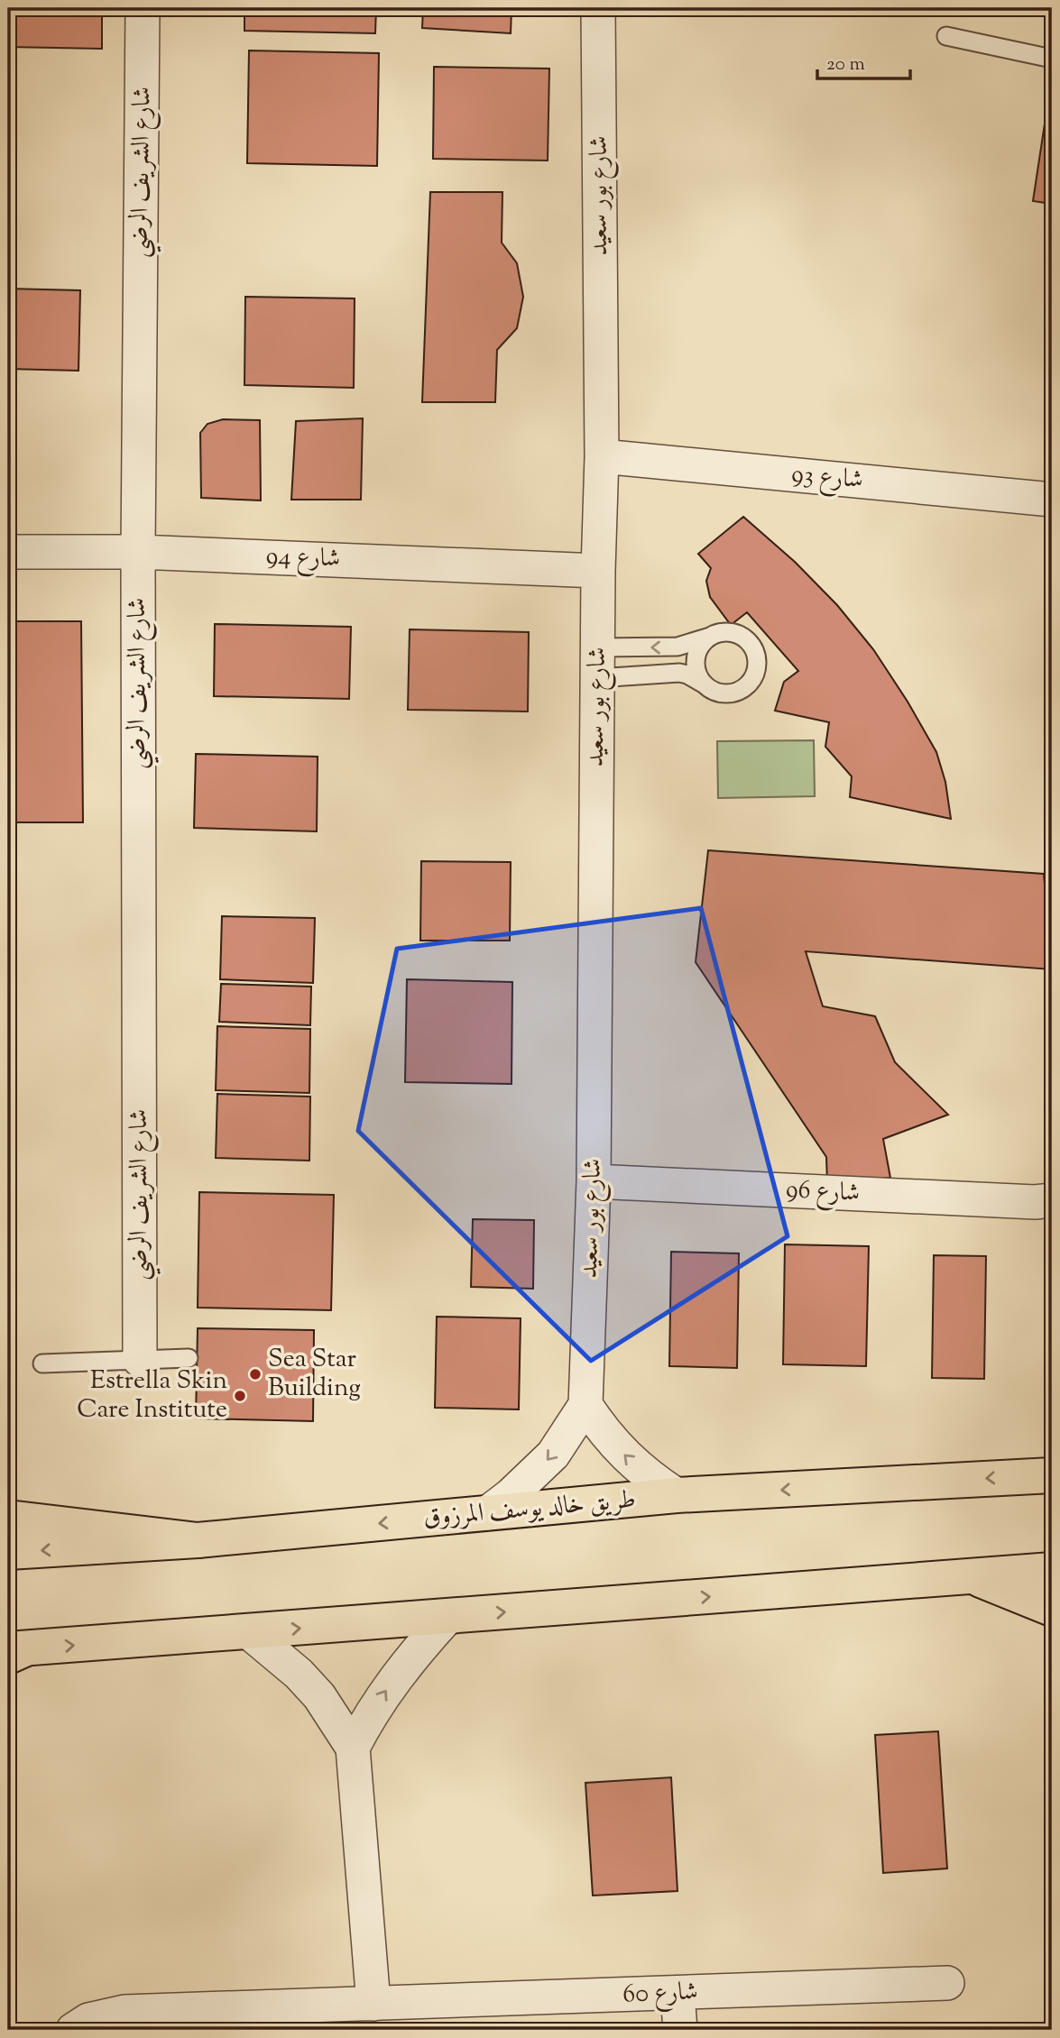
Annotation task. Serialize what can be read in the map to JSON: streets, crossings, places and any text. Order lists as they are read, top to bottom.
{
  "streets": {
    "main road": ["طريق خالد يوسف المرزوق"],
    "street": [
      "شارع الشريف الرضي",
      "شارع بور سعيد",
      "شارع 93",
      "شارع 94",
      "شارع 96",
      "شارع 60"
    ]
  },
  "crossings": [
    ["شارع الشريف الرضي", "شارع 94"],
    ["شارع بور سعيد", "شارع 93"],
    ["شارع بور سعيد", "شارع 94"],
    ["شارع بور سعيد", "شارع 96"]
  ],
  "places": ["Sea Star Building", "Estrella Skin Care Institute"],
  "scale_bar": "20 m"
}
